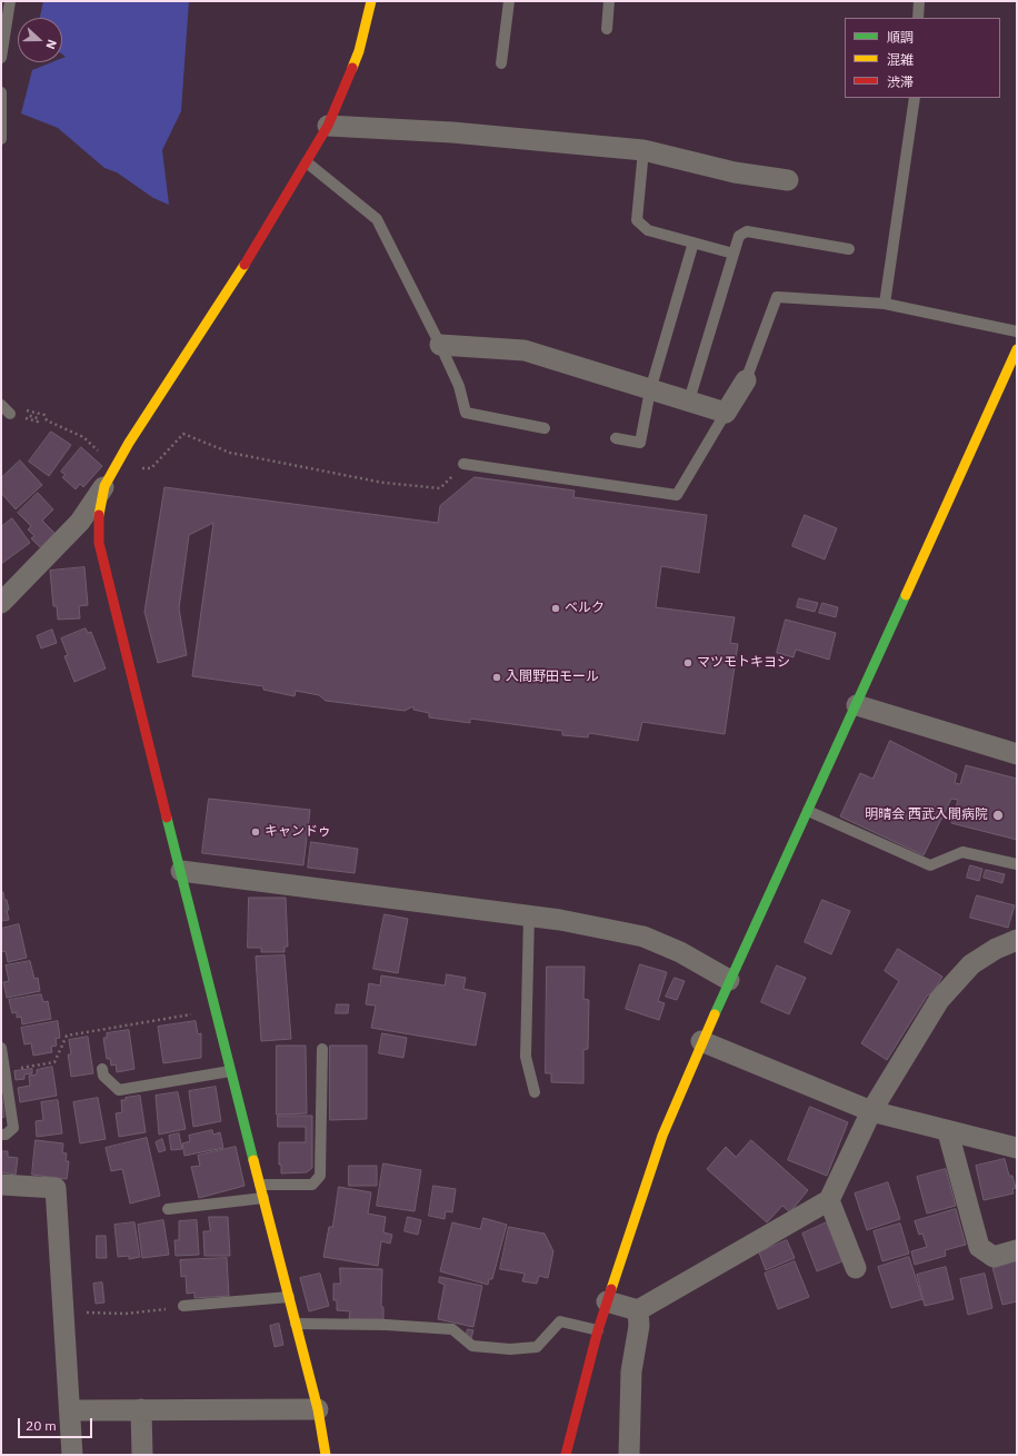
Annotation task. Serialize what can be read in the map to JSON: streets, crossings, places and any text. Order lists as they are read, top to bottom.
{
  "places": [
    "ベルク",
    "マツモトキヨシ",
    "入間野田モール",
    "明晴会 西武入間病院",
    "キャンドゥ"
  ],
  "legend": ["順調", "混雑", "渋滞"],
  "scale_bar": "20 m",
  "north": "right"
}
